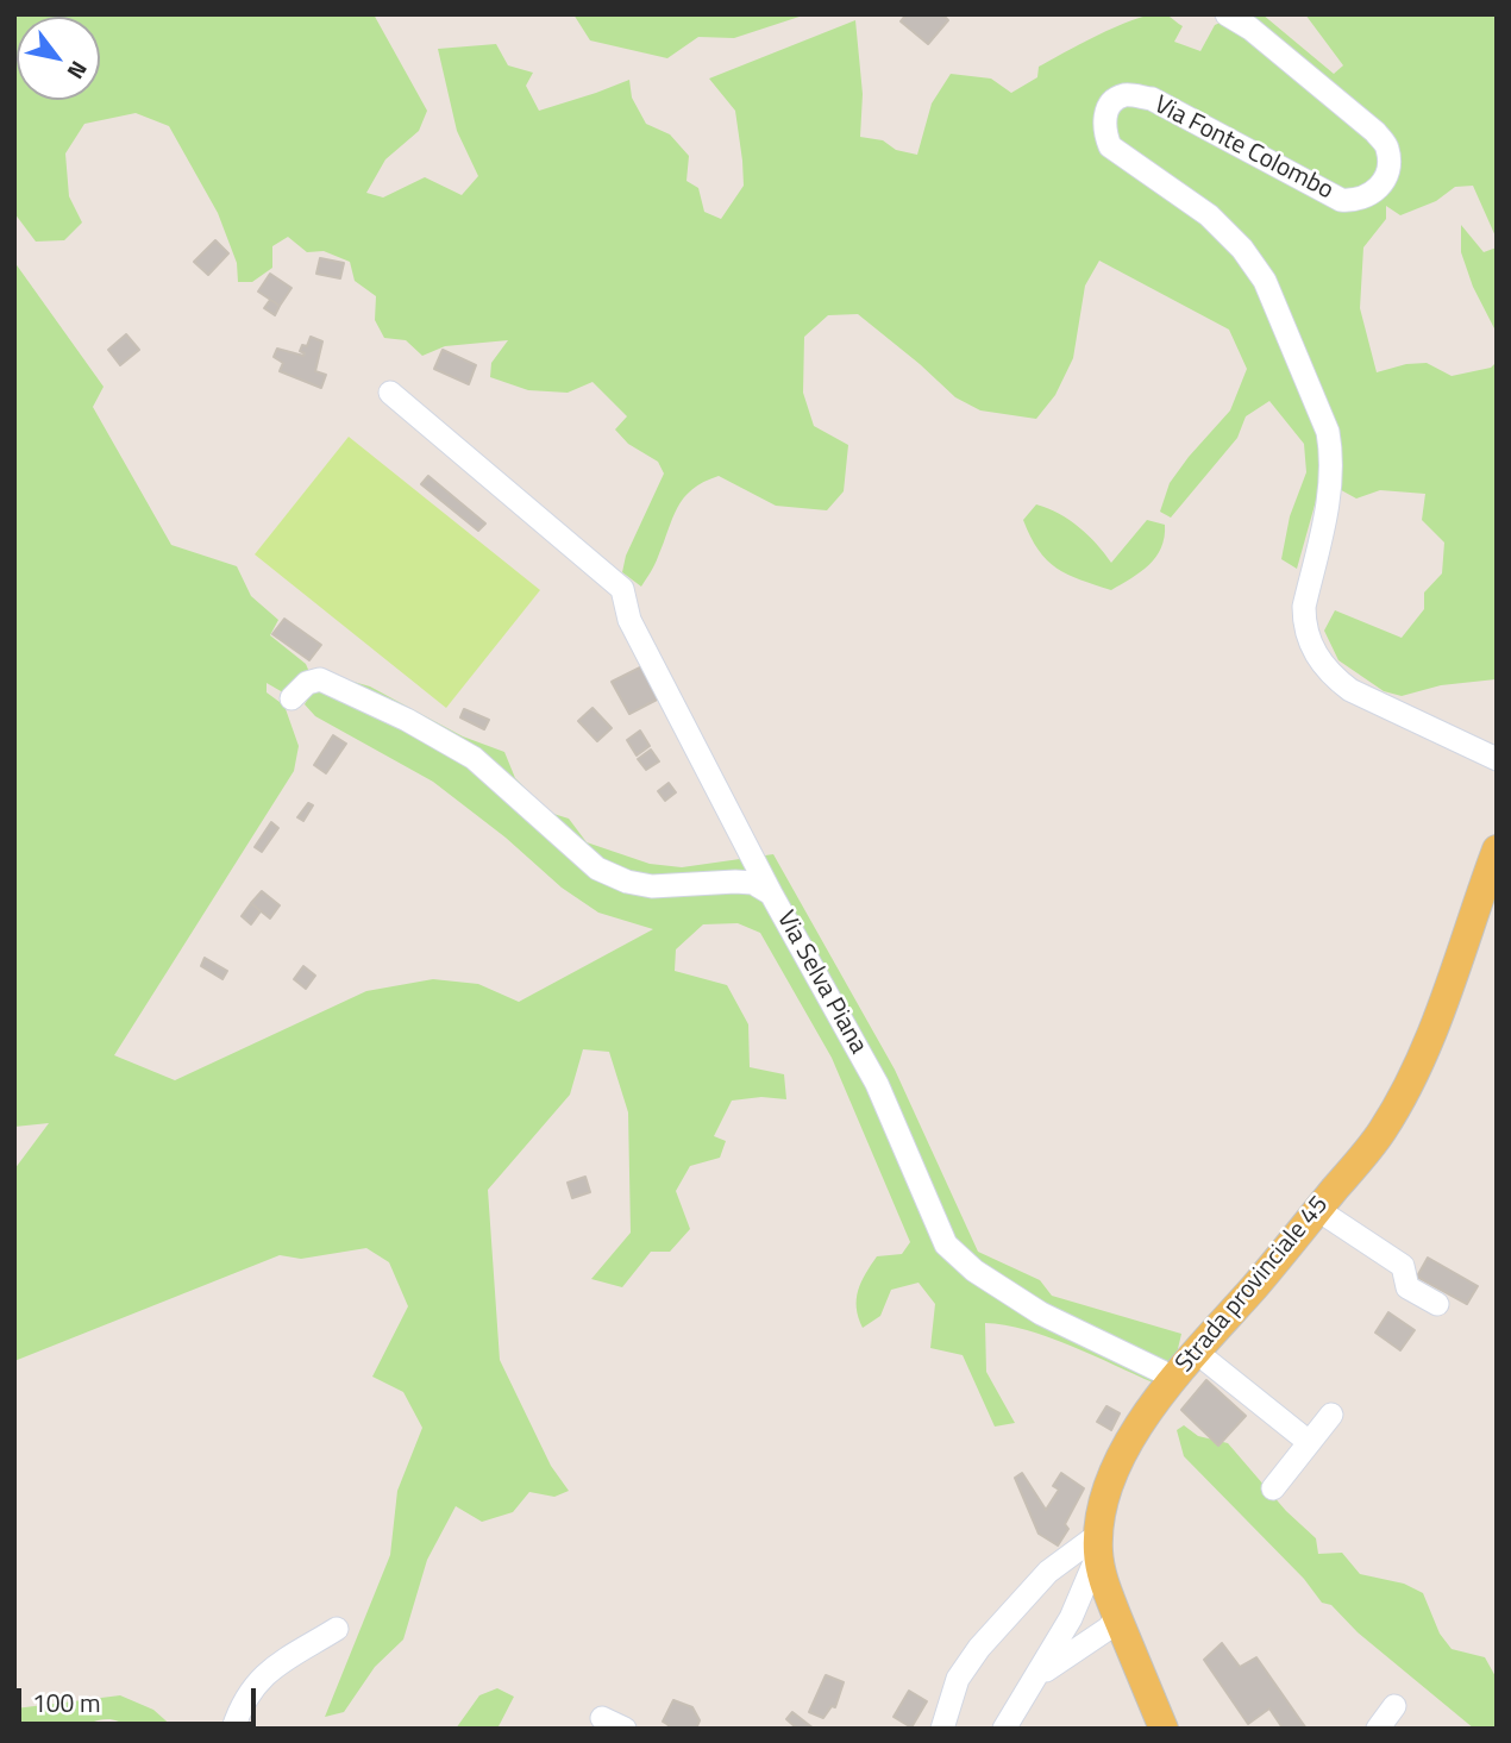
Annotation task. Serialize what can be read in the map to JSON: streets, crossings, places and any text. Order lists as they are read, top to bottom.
{
  "streets": {
    "main road": ["Strada provinciale 45"],
    "street": ["Via Fonte Colombo", "Via Selva Piana"]
  },
  "crossings": [
    ["Via Selva Piana", "Strada provinciale 45"]
  ],
  "scale_bar": "100 m",
  "north": "bottom right"
}
